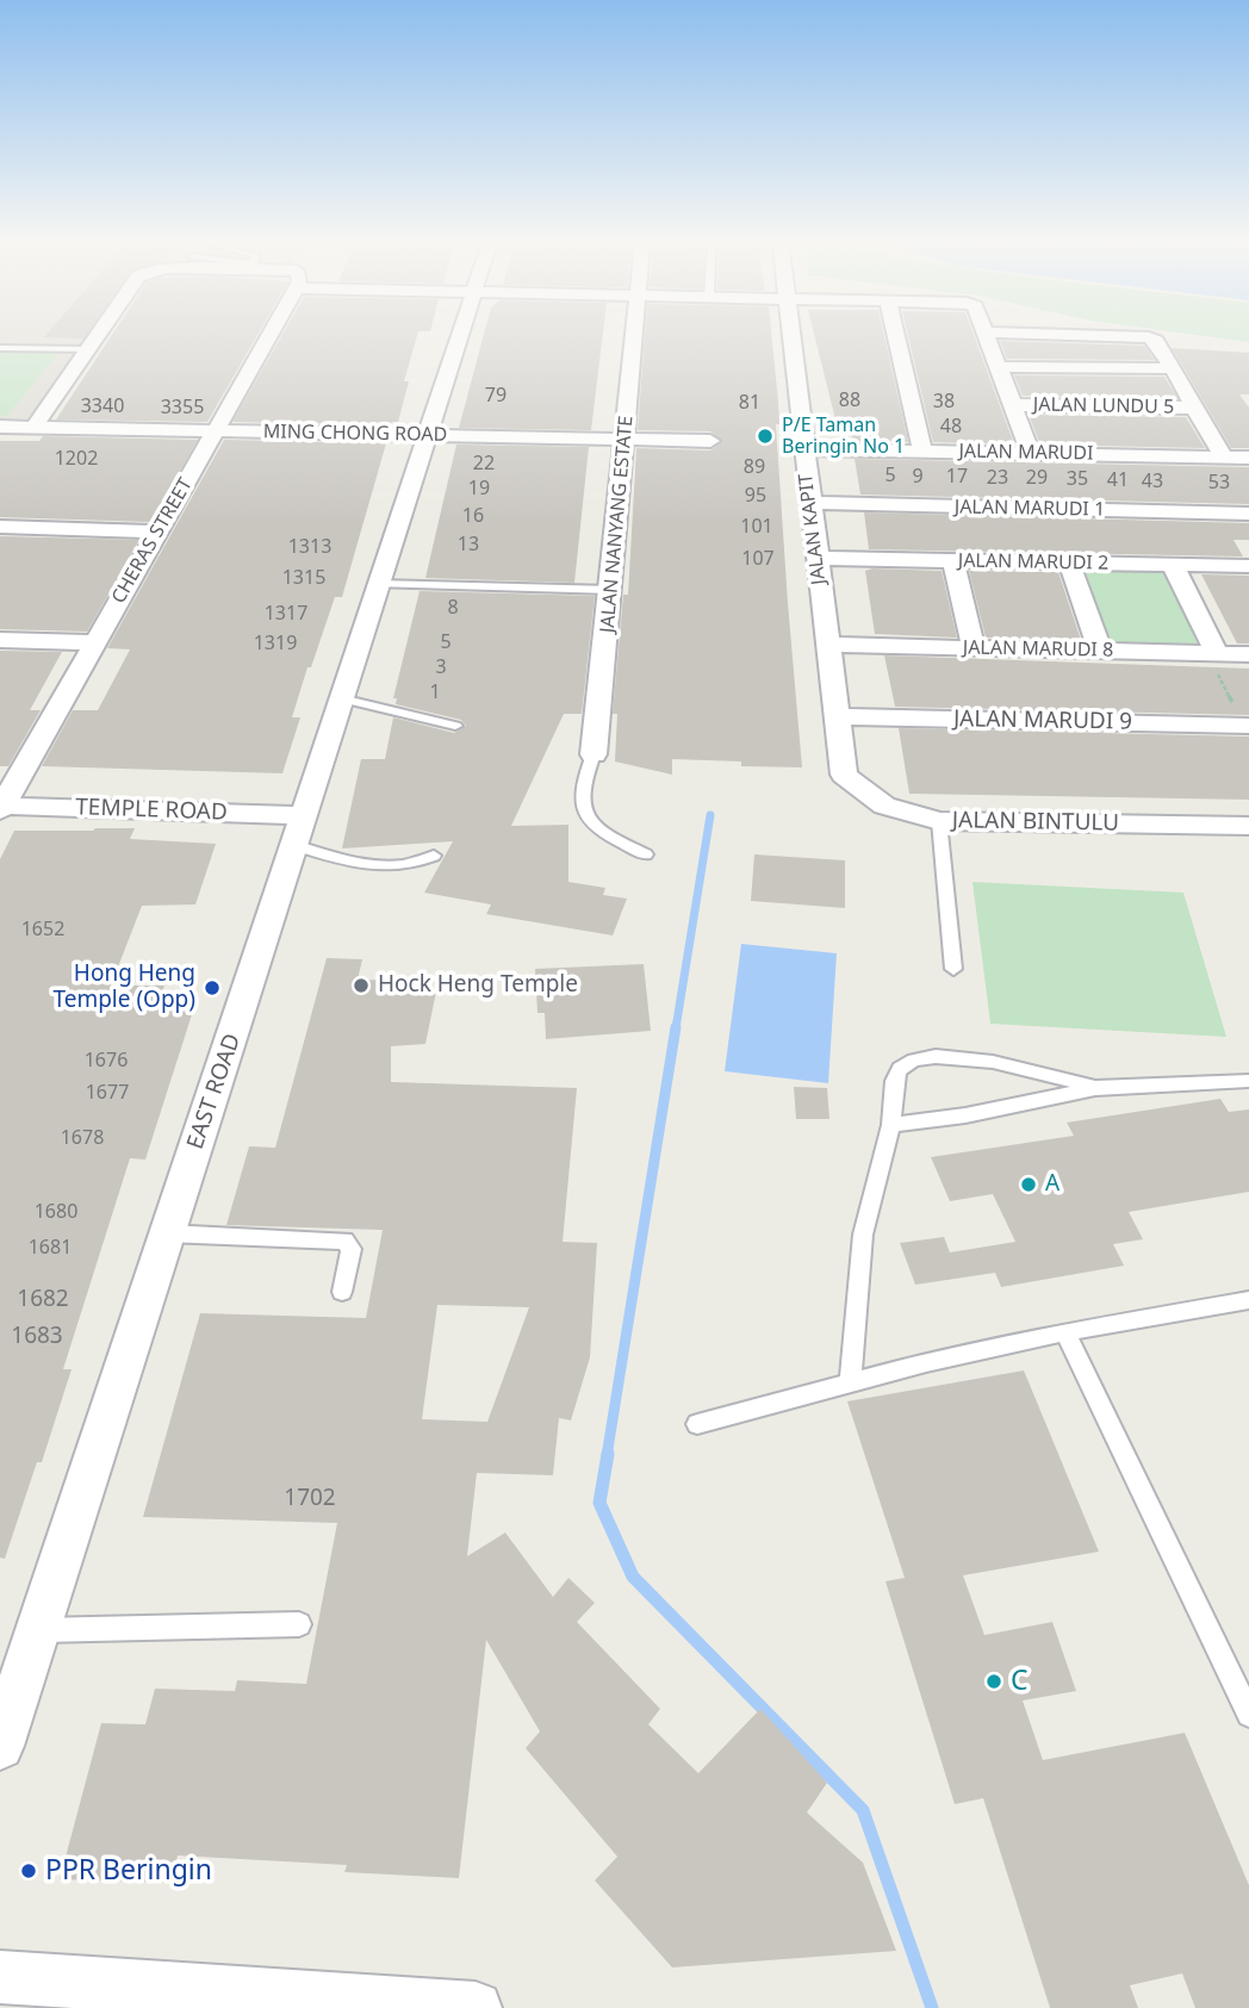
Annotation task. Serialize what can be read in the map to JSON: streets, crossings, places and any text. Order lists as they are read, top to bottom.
{
  "streets": {
    "street": [
      "JALAN LUNDU 5",
      "MING CHONG ROAD",
      "JALAN MARUDI",
      "JALAN MARUDI 1",
      "JALAN NANYANG ESTATE",
      "JALAN KAPIT",
      "CHERAS STREET",
      "JALAN MARUDI 2",
      "JALAN MARUDI 8",
      "JALAN MARUDI 9",
      "TEMPLE ROAD",
      "JALAN BINTULU",
      "EAST ROAD"
    ]
  },
  "crossings": [
    ["MING CHONG ROAD", "JALAN NANYANG ESTATE"],
    ["MING CHONG ROAD", "CHERAS STREET"],
    ["MING CHONG ROAD", "EAST ROAD"],
    ["JALAN MARUDI", "JALAN KAPIT"],
    ["JALAN MARUDI 1", "JALAN KAPIT"],
    ["JALAN KAPIT", "JALAN MARUDI 2"],
    ["JALAN KAPIT", "JALAN MARUDI 8"],
    ["JALAN KAPIT", "JALAN MARUDI 9"],
    ["JALAN KAPIT", "JALAN BINTULU"],
    ["CHERAS STREET", "TEMPLE ROAD"],
    ["JALAN MARUDI 9", "JALAN BINTULU"],
    ["TEMPLE ROAD", "EAST ROAD"]
  ],
  "places": [
    "P/E Taman Beringin No 1",
    "Hock Heng Temple",
    "Hong Heng Temple (Opp)",
    "A",
    "C",
    "PPR Beringin"
  ],
  "house_numbers": [
    "79",
    "88",
    "38",
    "81",
    "3340",
    "3355",
    "48",
    "1202",
    "22",
    "89",
    "5",
    "9",
    "17",
    "23",
    "29",
    "35",
    "41",
    "43",
    "53",
    "19",
    "95",
    "16",
    "101",
    "13",
    "1313",
    "107",
    "1315",
    "8",
    "1317",
    "5",
    "1319",
    "3",
    "1",
    "1652",
    "1676",
    "1677",
    "1678",
    "1680",
    "1681",
    "1682",
    "1683",
    "1702"
  ]
}
